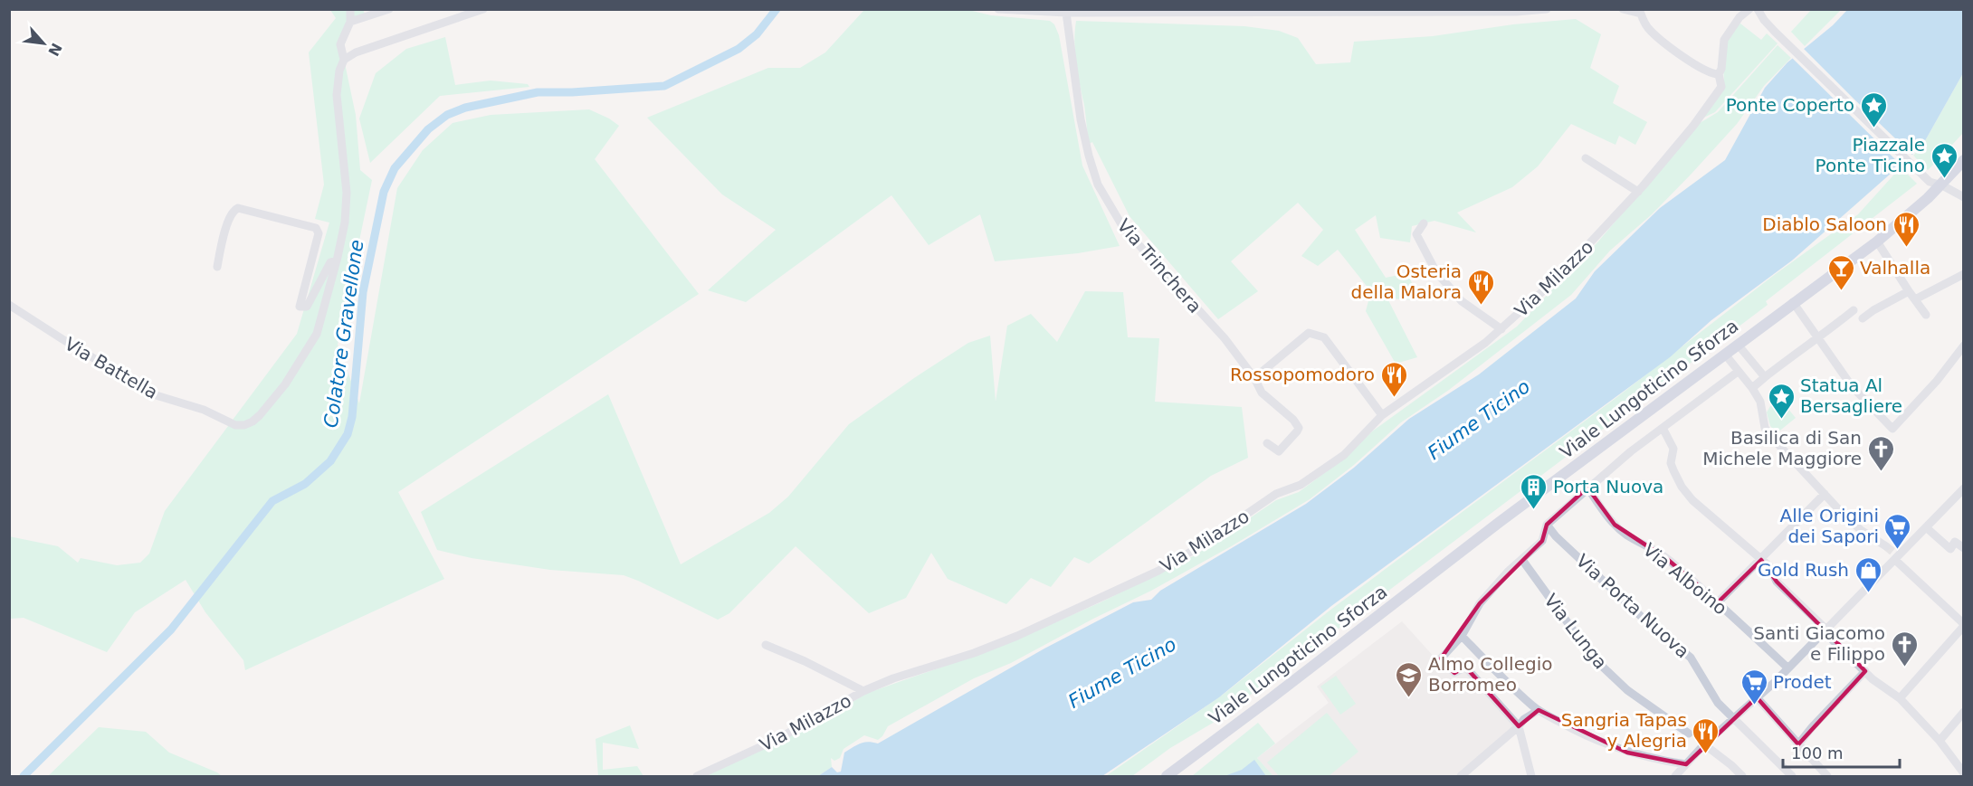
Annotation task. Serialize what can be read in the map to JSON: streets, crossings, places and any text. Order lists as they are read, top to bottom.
{
  "streets": {
    "main road": ["Viale Lungoticino Sforza"],
    "street": [
      "Via Trinchera",
      "Via Milazzo",
      "Via Battella",
      "Via Alboino",
      "Via Porta Nuova",
      "Via Lunga"
    ]
  },
  "water": ["Colatore Gravellone", "Fiume Ticino"],
  "places": {
    "place": ["Ponte Coperto", "Piazzale Ponte Ticino", "Statua Al Bersagliere"],
    "restaurant": [
      "Diablo Saloon",
      "Osteria della Malora",
      "Rossopomodoro",
      "Sangria Tapas y Alegria"
    ],
    "bar": ["Valhalla"],
    "church": ["Basilica di San Michele Maggiore", "Santi Giacomo e Filippo"],
    "building": ["Porta Nuova"],
    "supermarket": ["Alle Origini dei Sapori", "Prodet"],
    "shop": ["Gold Rush"],
    "school or university": ["Almo Collegio Borromeo"]
  },
  "scale_bar": "100 m",
  "north": "bottom right"
}
